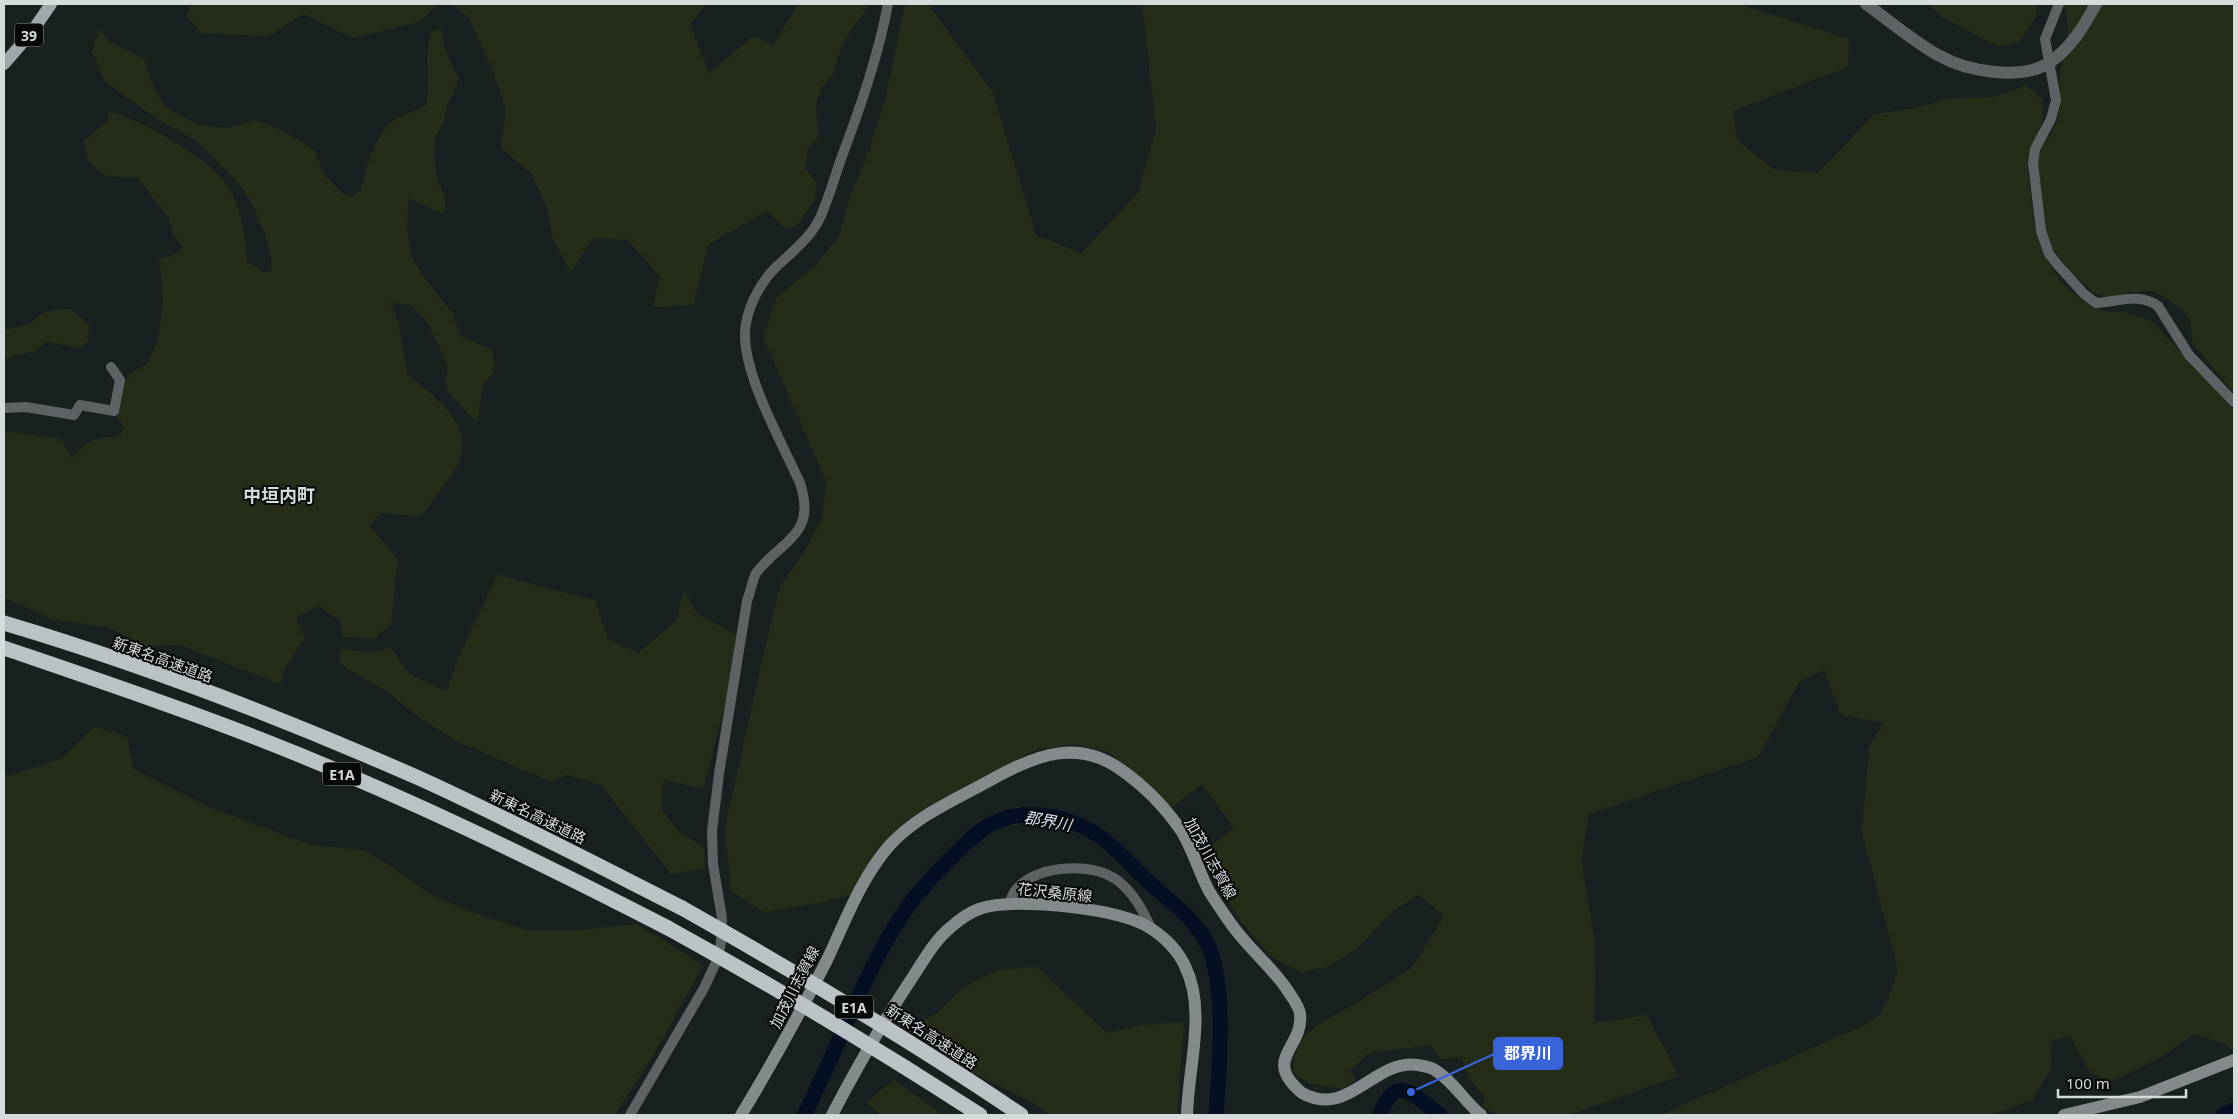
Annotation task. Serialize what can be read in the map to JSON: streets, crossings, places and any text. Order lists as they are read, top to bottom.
{
  "streets": {
    "highway": ["新東名高速道路", "E1A"],
    "main road": ["39", "加茂川志賀線", "花沢桑原線"]
  },
  "districts": ["中垣内町"],
  "water": ["郡界川"],
  "places": ["郡界川"],
  "scale_bar": "100 m"
}
